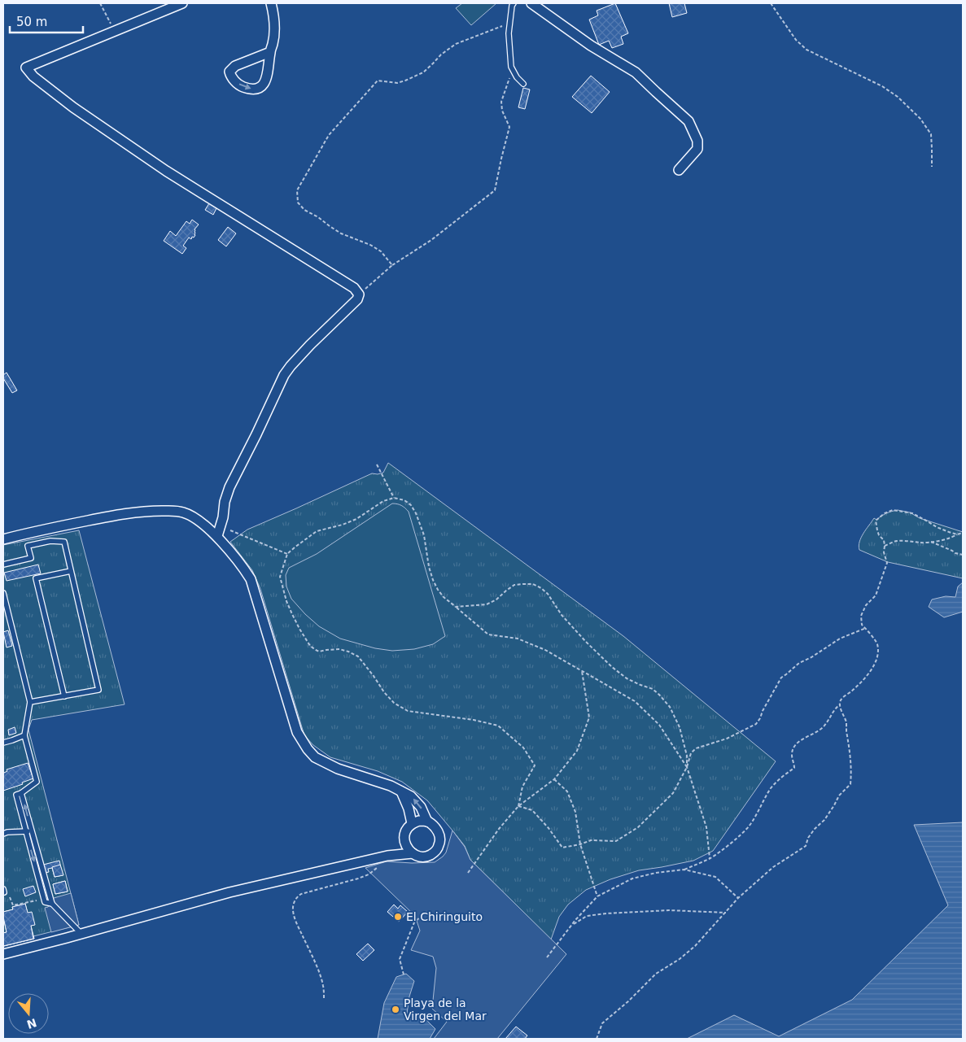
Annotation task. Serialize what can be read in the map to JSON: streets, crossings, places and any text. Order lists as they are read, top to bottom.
{
  "places": ["El Chiringuito", "Playa de la Virgen del Mar"],
  "scale_bar": "50 m",
  "north": "bottom"
}
